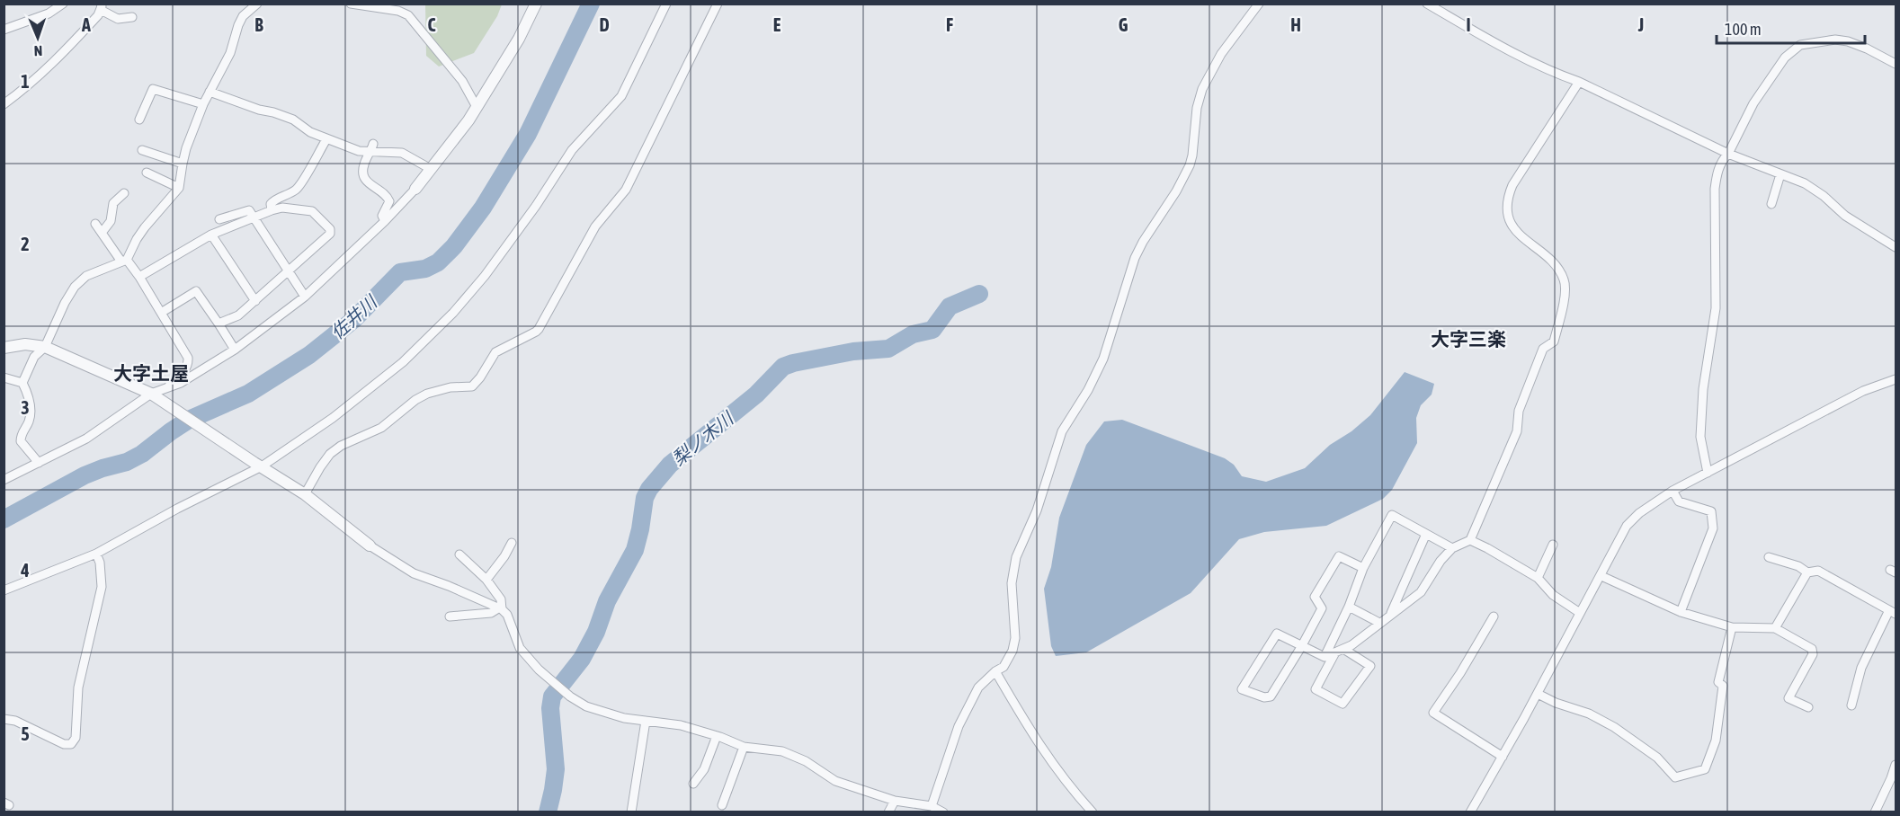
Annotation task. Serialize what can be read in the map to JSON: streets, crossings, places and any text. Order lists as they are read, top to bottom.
{
  "districts": ["大字三楽", "大字土屋"],
  "water": ["佐井川", "梨ノ木川"],
  "scale_bar": "100 m",
  "north": "bottom",
  "grid": {
    "columns": [
      "A",
      "B",
      "C",
      "D",
      "E",
      "F",
      "G",
      "H",
      "I",
      "J"
    ],
    "rows": [
      "1",
      "2",
      "3",
      "4",
      "5"
    ]
  }
}
